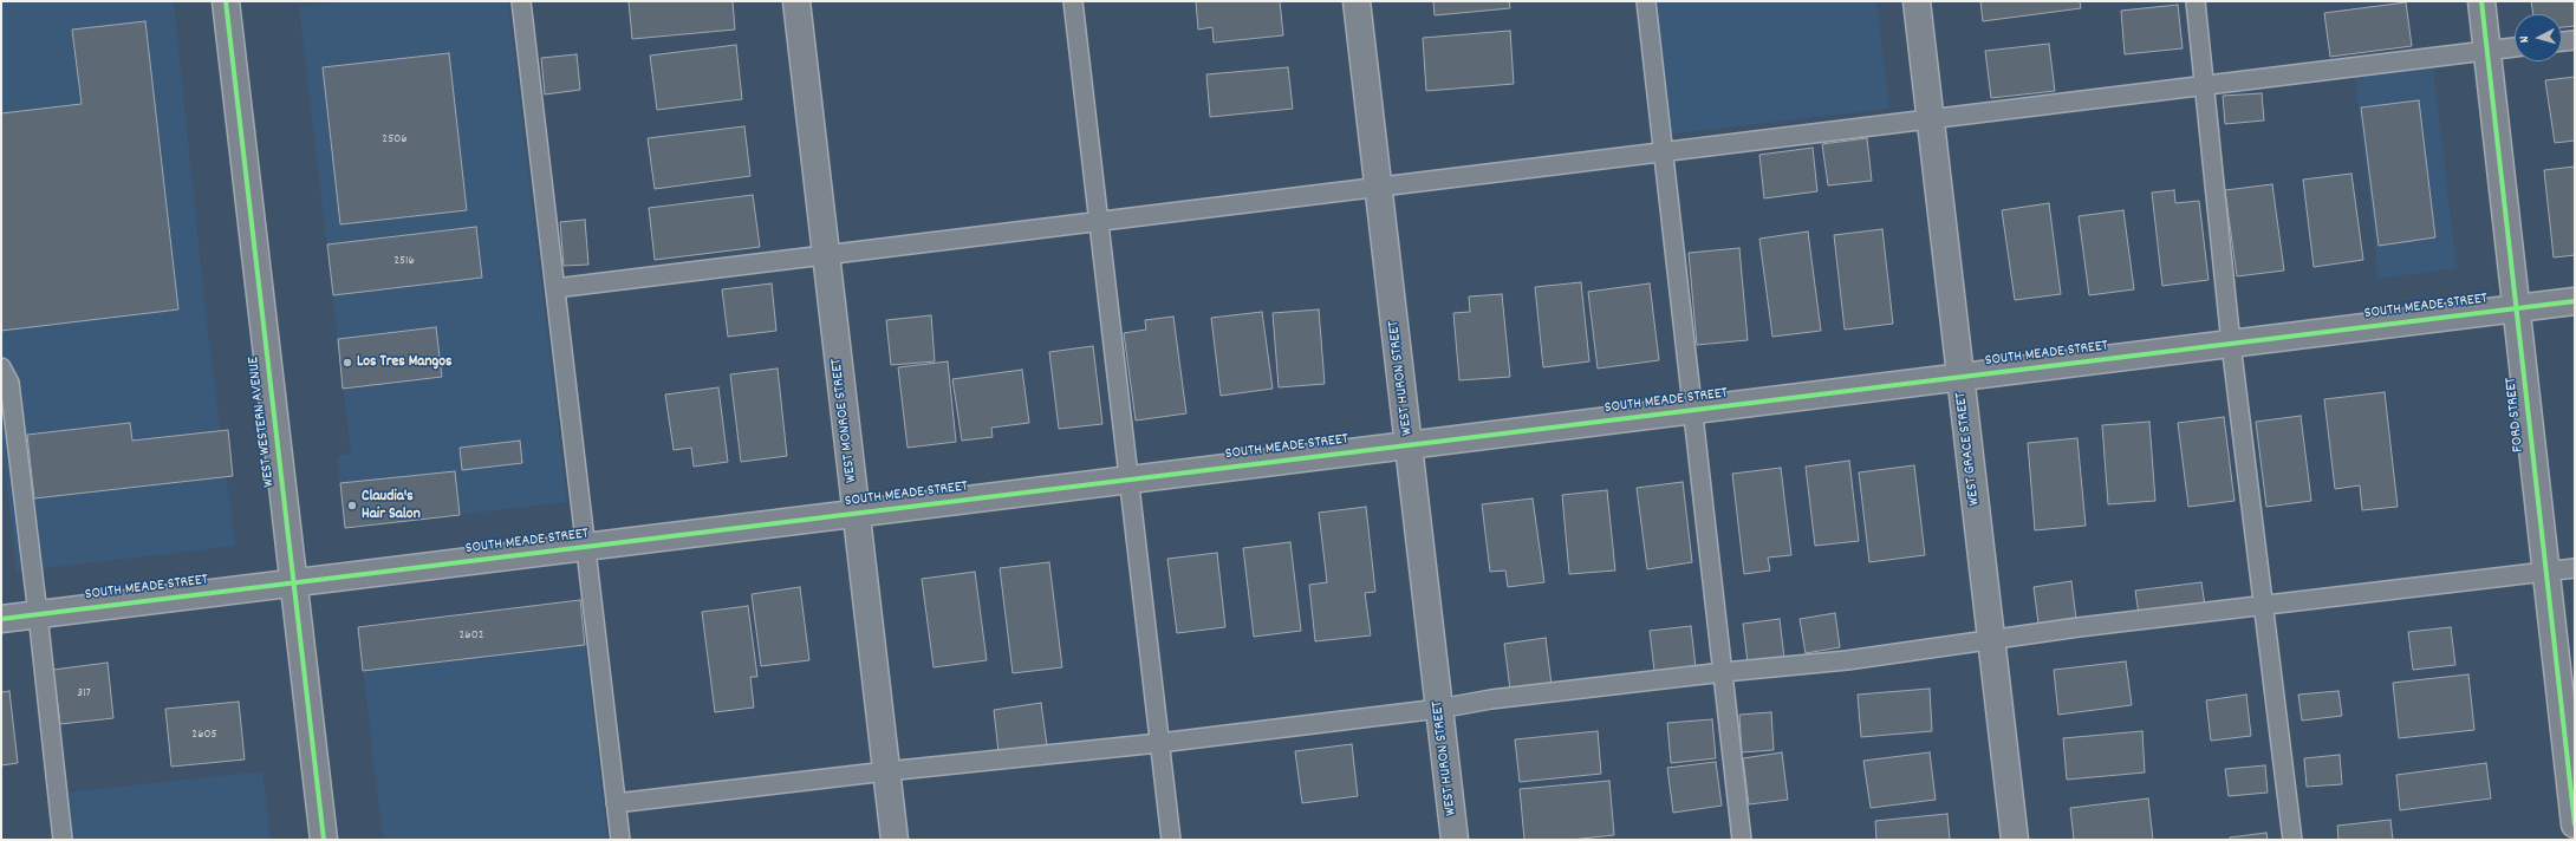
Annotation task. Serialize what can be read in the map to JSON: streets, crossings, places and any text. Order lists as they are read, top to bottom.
{
  "streets": {
    "street": [
      "SOUTH MEADE STREET",
      "WEST HURON STREET",
      "FORD STREET",
      "WEST MONROE STREET",
      "WEST WESTERN AVENUE",
      "WEST GRACE STREET"
    ]
  },
  "crossings": [
    ["SOUTH MEADE STREET", "WEST HURON STREET"],
    ["SOUTH MEADE STREET", "FORD STREET"],
    ["SOUTH MEADE STREET", "WEST MONROE STREET"],
    ["SOUTH MEADE STREET", "WEST WESTERN AVENUE"],
    ["SOUTH MEADE STREET", "WEST GRACE STREET"]
  ],
  "places": ["Los Tres Mangos", "Claudia's Hair Salon"],
  "house_numbers": [
    "2506",
    "2516",
    "2602",
    "317",
    "2605"
  ],
  "north": "left"
}
